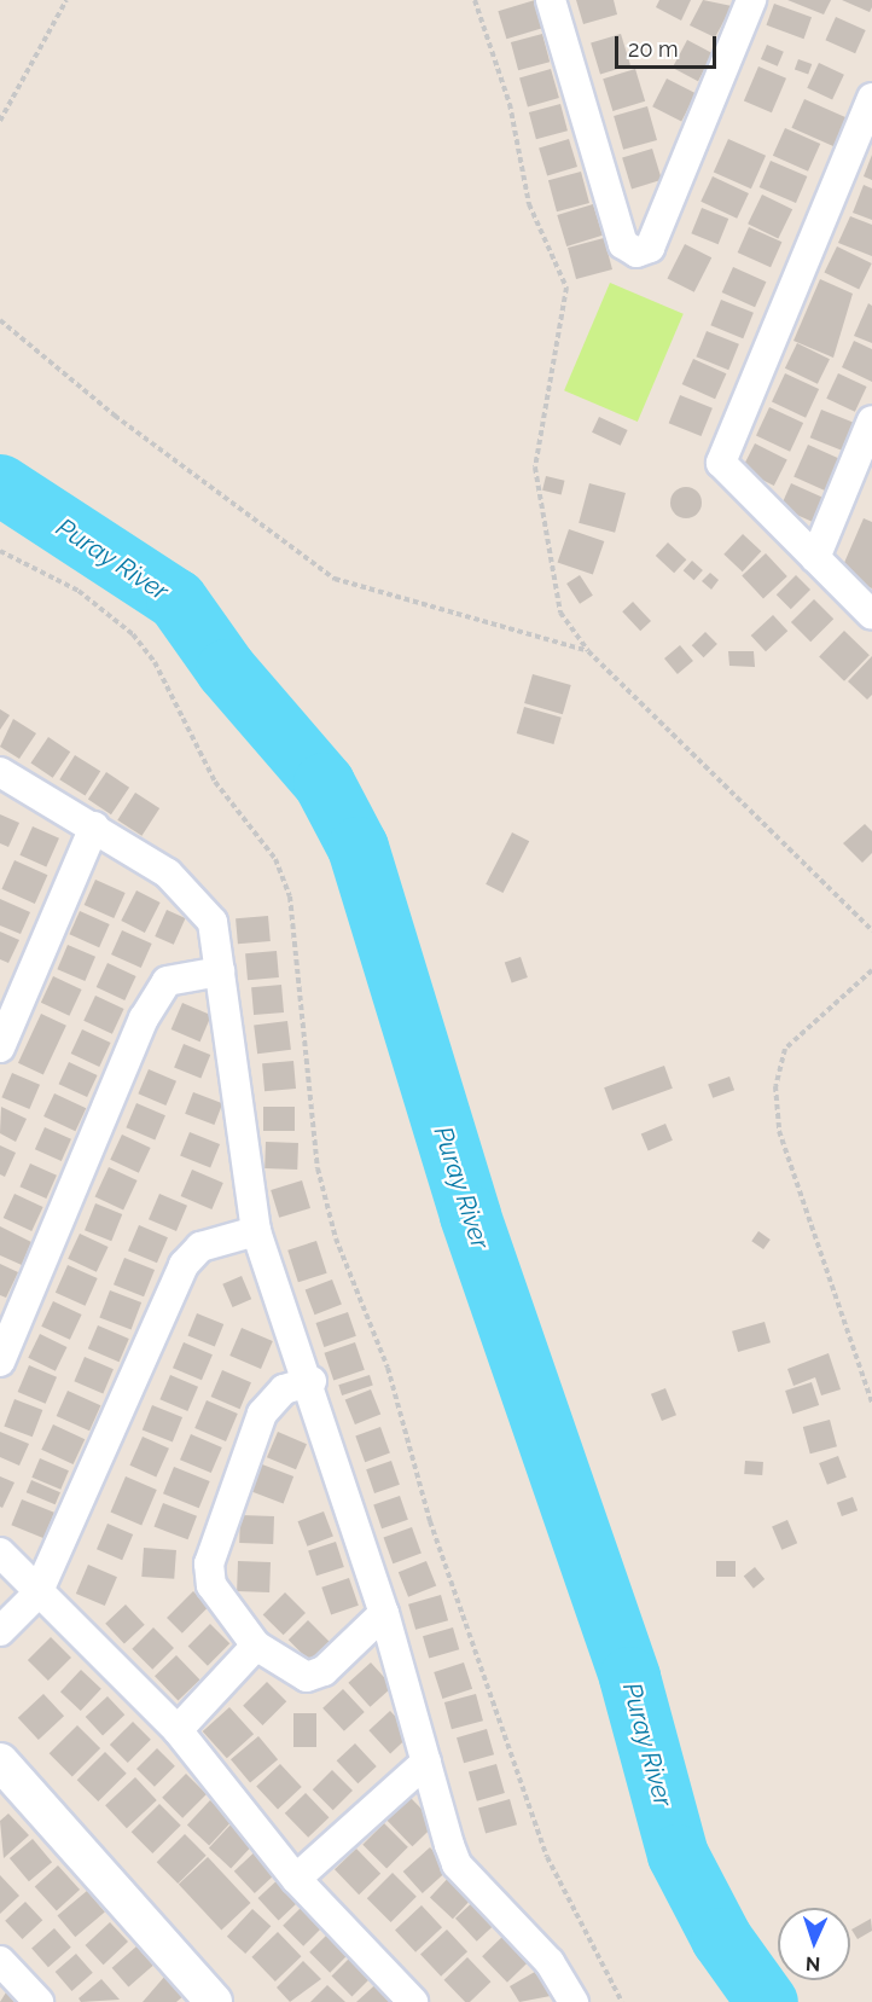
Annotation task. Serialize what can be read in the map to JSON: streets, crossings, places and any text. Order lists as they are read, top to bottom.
{
  "water": ["Puray River"],
  "scale_bar": "20 m",
  "north": "bottom"
}
